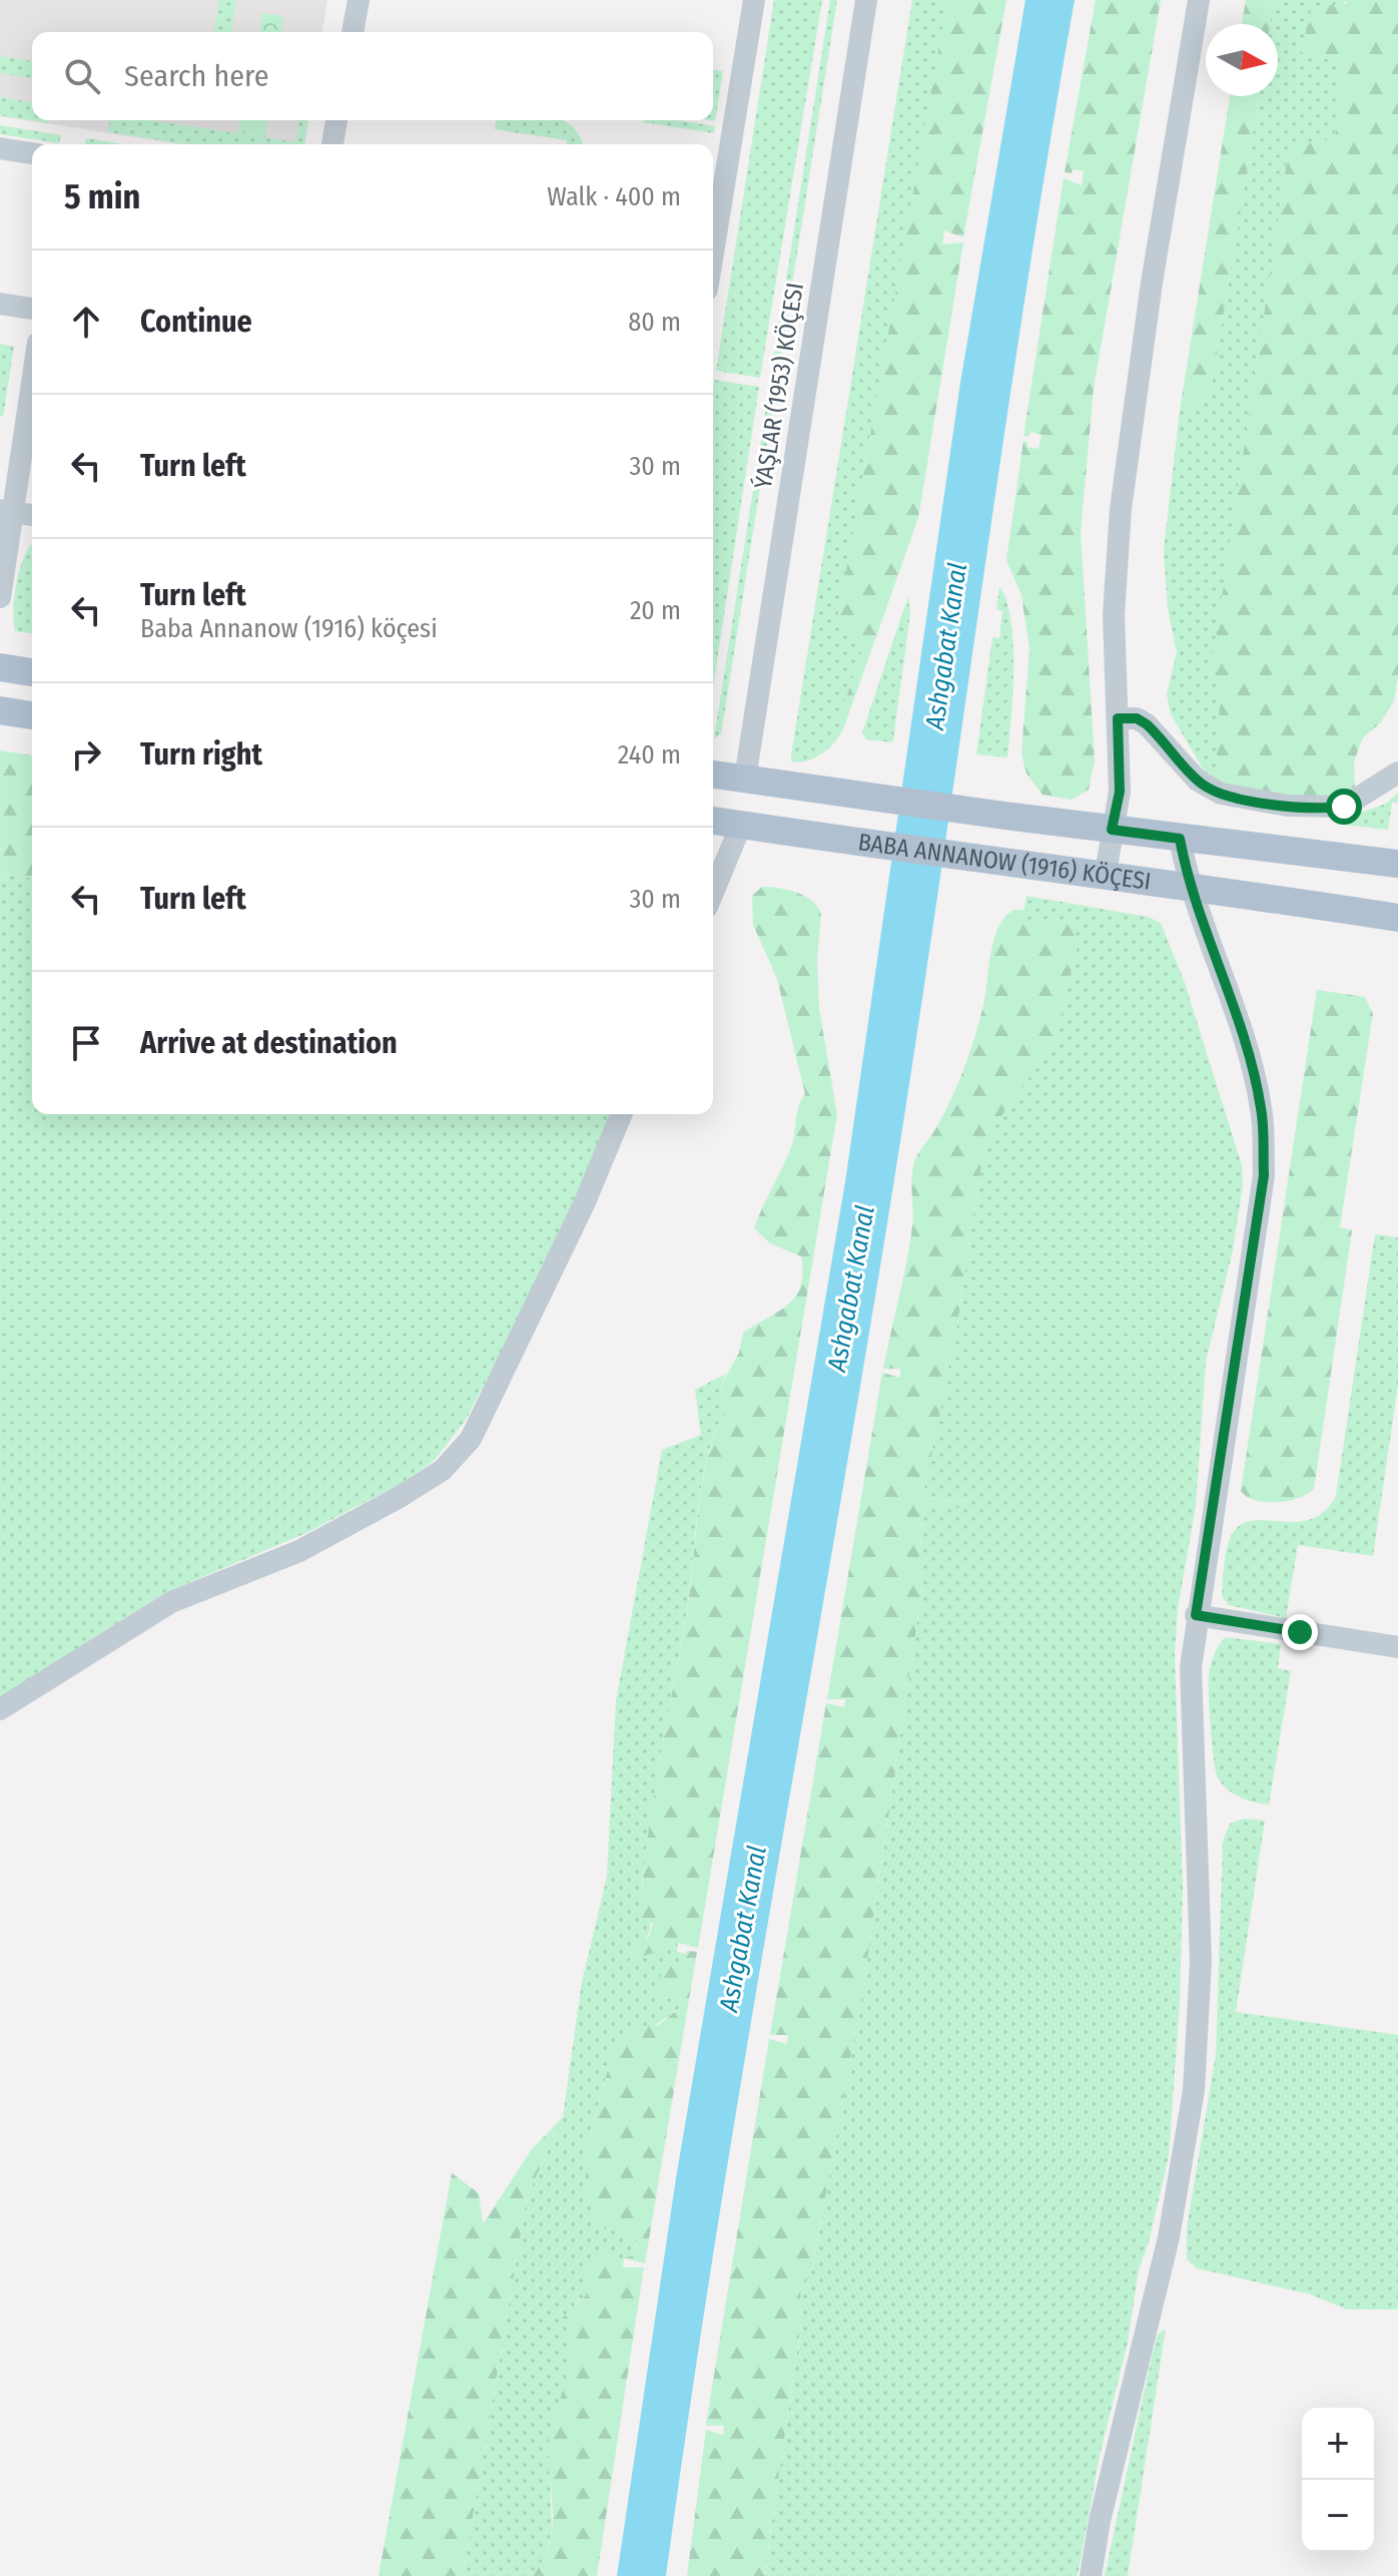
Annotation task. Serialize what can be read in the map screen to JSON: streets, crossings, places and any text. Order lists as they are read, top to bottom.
{
  "streets": {
    "main road": ["BABA ANNANOW (1916) KÖÇESI"],
    "street": ["ÝAŞLAR (1953) KÖÇESI"]
  },
  "crossings": [
    ["ÝAŞLAR (1953) KÖÇESI", "BABA ANNANOW (1916) KÖÇESI"]
  ],
  "water": ["Ashgabat Kanal"],
  "north": "right",
  "page": {
    "search": "Search here",
    "heading": ["5 min", "Walk · 400 m"],
    "list": [
      ["Continue", "80 m"],
      ["Turn left", "30 m"],
      ["Turn left", "Baba Annanow (1916) köçesi", "20 m"],
      ["Turn right", "240 m"],
      ["Turn left", "30 m"],
      "Arrive at destination"
    ],
    "map_buttons": ["+", "−"]
  }
}
